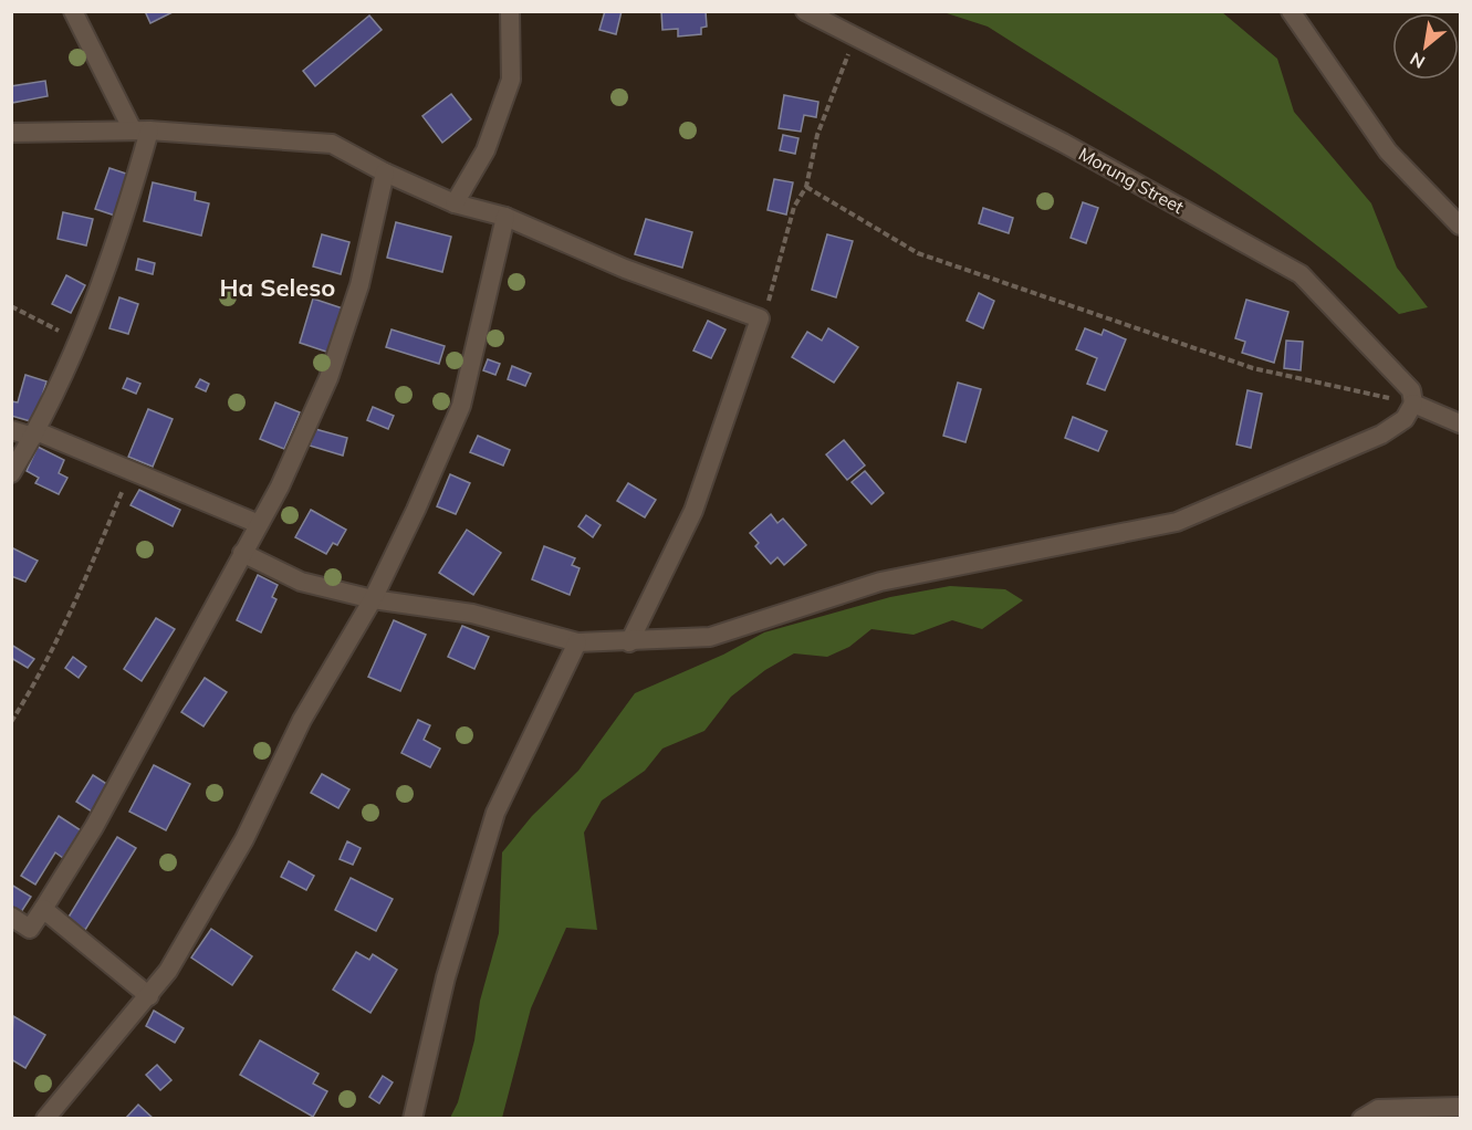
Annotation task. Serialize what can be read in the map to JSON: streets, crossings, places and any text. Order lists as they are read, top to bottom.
{
  "streets": {
    "street": ["Morung Street"]
  },
  "districts": ["Ha Seleso"],
  "north": "bottom left"
}
